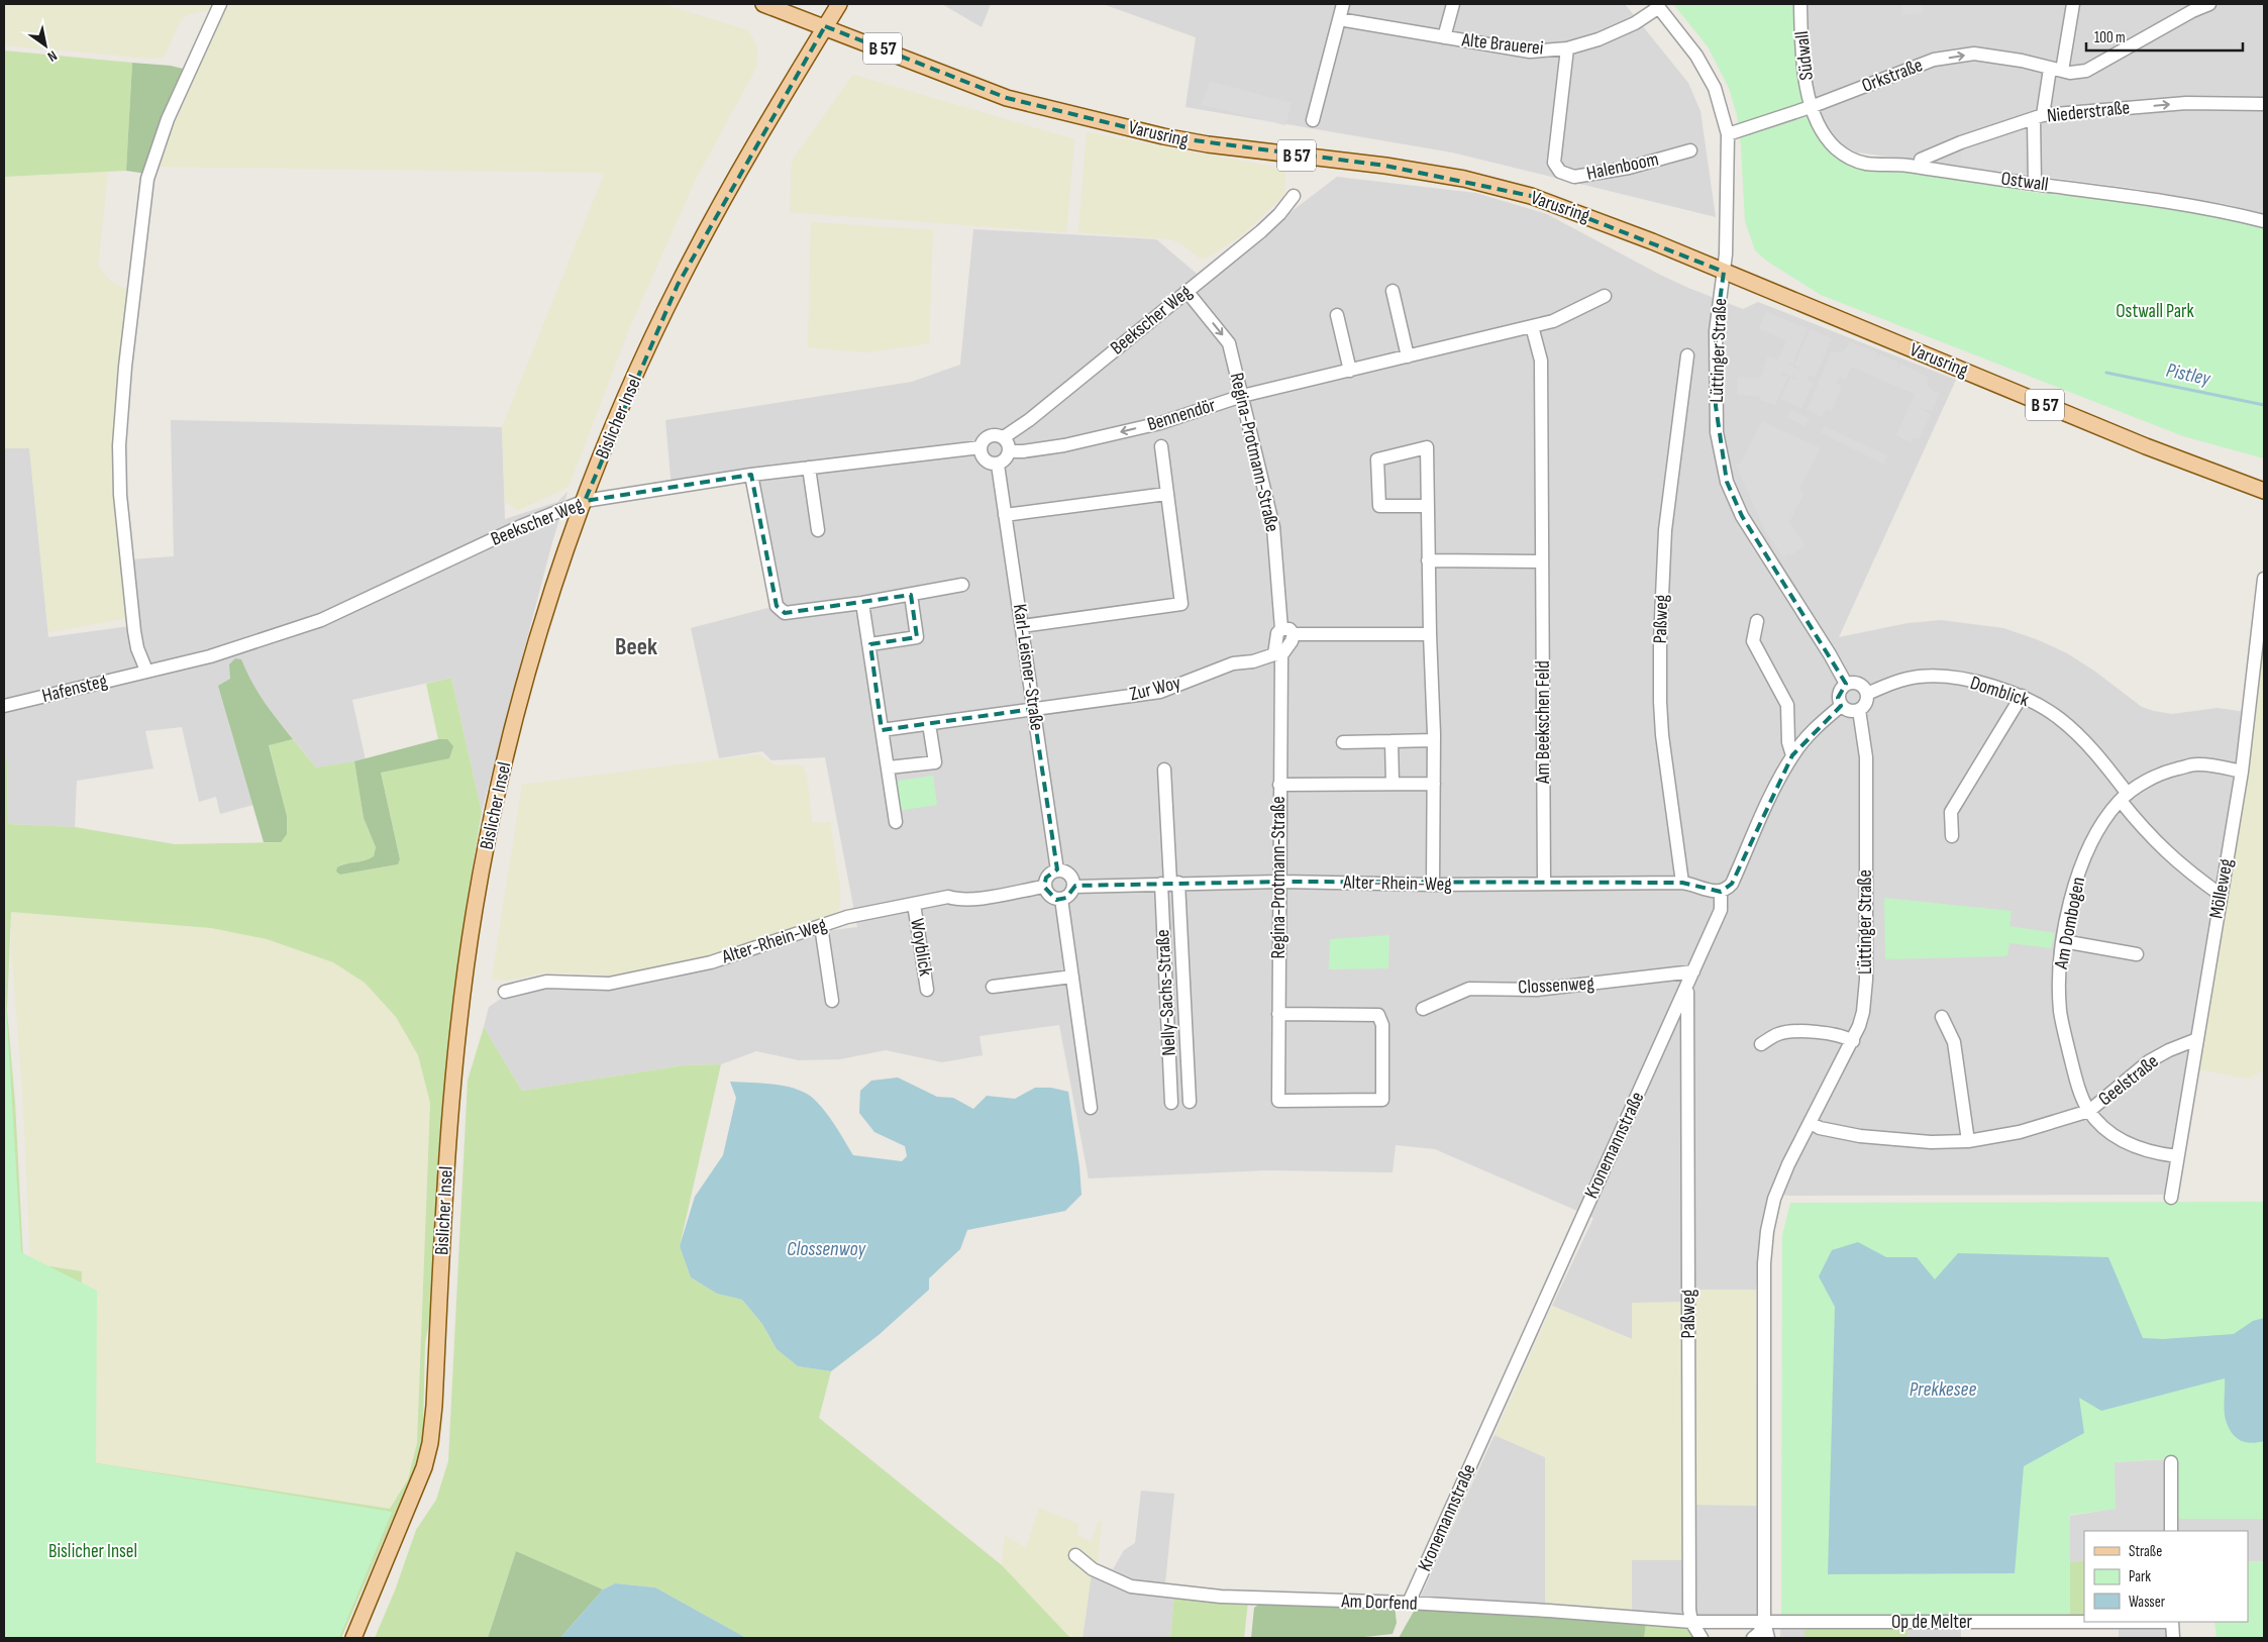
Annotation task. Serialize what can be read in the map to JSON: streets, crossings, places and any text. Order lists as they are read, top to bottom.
{
  "streets": {
    "main road": ["B 57", "Varusring", "Bislicher Insel"],
    "street": [
      "Alte Brauerei",
      "Südwall",
      "Orkstraße",
      "Niederstraße",
      "Halenboom",
      "Ostwall",
      "Beekscher Weg",
      "Lüttinger Straße",
      "Bennendör",
      "Regina-Protmann-Straße",
      "Paßweg",
      "Karl-Leisner-Straße",
      "Hafensteg",
      "Zur Woy",
      "Domblick",
      "Am Beekschen Feld",
      "Alter-Rhein-Weg",
      "Mölleweg",
      "Am Dombogen",
      "Woyblick",
      "Clossenweg",
      "Nelly-Sachs-Straße",
      "Geelstraße",
      "Kronemannstraße",
      "Am Dorfend",
      "Op de Melter"
    ]
  },
  "crossings": [
    ["Alte Brauerei", "Halenboom"],
    ["Alte Brauerei", "Lüttinger Straße"],
    ["B 57", "Varusring"],
    ["B 57", "Bislicher Insel"],
    ["Südwall", "Orkstraße"],
    ["Südwall", "Ostwall"],
    ["Orkstraße", "Ostwall"],
    ["Orkstraße", "Lüttinger Straße"],
    ["Varusring", "Lüttinger Straße"],
    ["Varusring", "Bislicher Insel"],
    ["Beekscher Weg", "Bennendör"],
    ["Beekscher Weg", "Bislicher Insel"],
    ["Beekscher Weg", "Regina-Protmann-Straße"],
    ["Beekscher Weg", "Karl-Leisner-Straße"],
    ["Beekscher Weg", "Hafensteg"],
    ["Lüttinger Straße", "Domblick"],
    ["Lüttinger Straße", "Op de Melter"],
    ["Bennendör", "Regina-Protmann-Straße"],
    ["Bennendör", "Karl-Leisner-Straße"],
    ["Bennendör", "Am Beekschen Feld"],
    ["Regina-Protmann-Straße", "Zur Woy"],
    ["Regina-Protmann-Straße", "Alter-Rhein-Weg"],
    ["Paßweg", "Alter-Rhein-Weg"],
    ["Paßweg", "Kronemannstraße"],
    ["Paßweg", "Am Dorfend"],
    ["Paßweg", "Op de Melter"],
    ["Karl-Leisner-Straße", "Zur Woy"],
    ["Karl-Leisner-Straße", "Alter-Rhein-Weg"],
    ["Domblick", "Mölleweg"],
    ["Domblick", "Am Dombogen"],
    ["Am Beekschen Feld", "Alter-Rhein-Weg"],
    ["Alter-Rhein-Weg", "Woyblick"],
    ["Alter-Rhein-Weg", "Nelly-Sachs-Straße"],
    ["Alter-Rhein-Weg", "Kronemannstraße"],
    ["Mölleweg", "Am Dombogen"],
    ["Mölleweg", "Geelstraße"],
    ["Am Dombogen", "Geelstraße"],
    ["Clossenweg", "Kronemannstraße"],
    ["Kronemannstraße", "Am Dorfend"],
    ["Am Dorfend", "Op de Melter"]
  ],
  "one_way": ["Orkstraße", "Niederstraße"],
  "districts": ["Beek"],
  "water": ["Pistley", "Clossenwoy", "Prekkesee"],
  "parks": ["Ostwall Park", "Bislicher Insel"],
  "legend": ["Straße", "Park", "Wasser"],
  "scale_bar": "100 m",
  "north": "bottom right"
}
